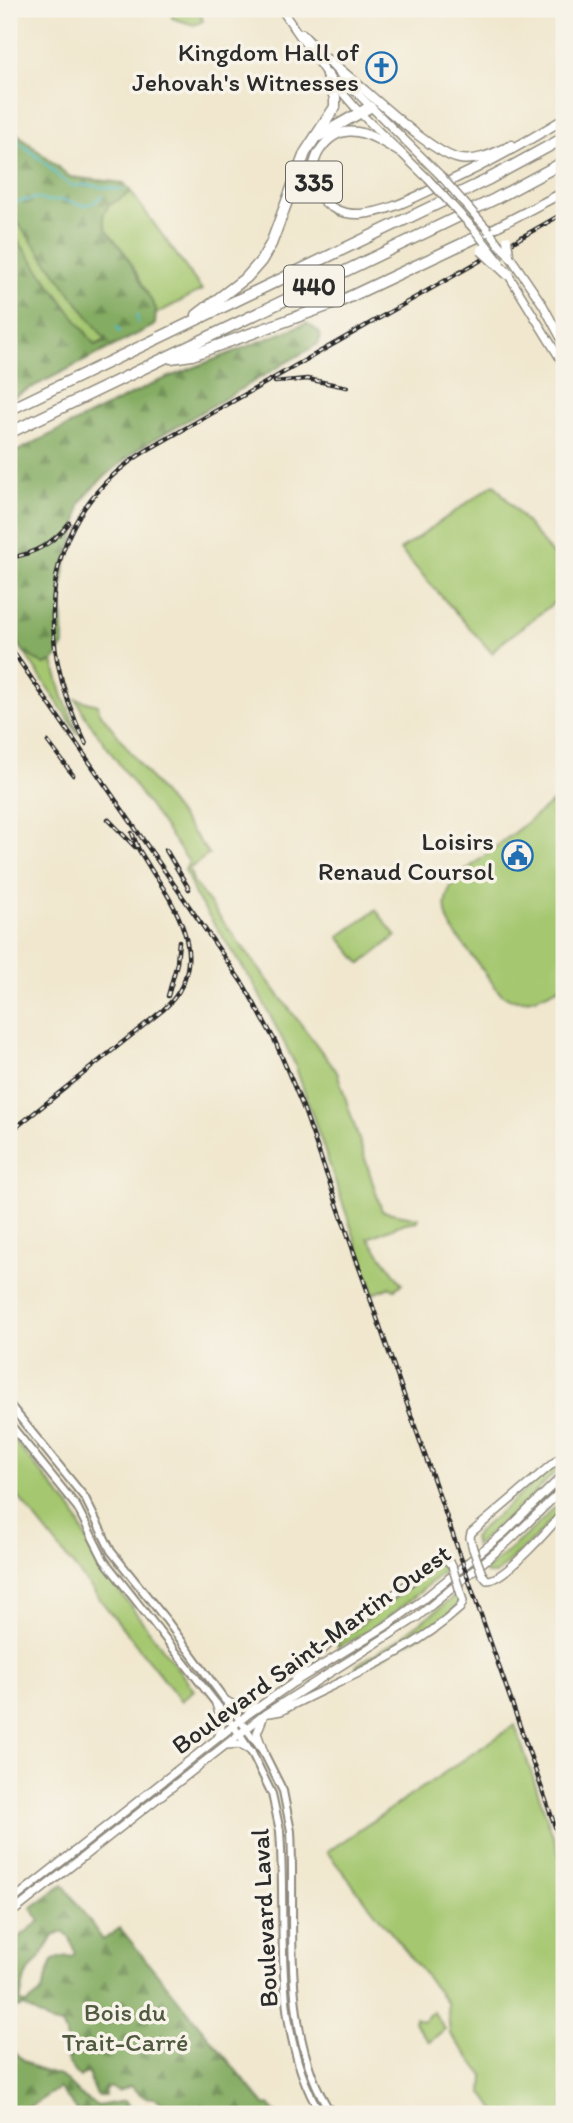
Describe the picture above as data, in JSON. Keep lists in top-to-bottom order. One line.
{"streets":{"highway":["440"],"main road":["335","Boulevard Saint-Martin Ouest"],"street":["Boulevard Laval"]},"crossings":[["Boulevard Saint-Martin Ouest","Boulevard Laval"]],"parks":["Bois du Trait-Carré"],"places":{"church":["Kingdom Hall of Jehovah's Witnesses"],"public building":["Loisirs Renaud Coursol"]}}
